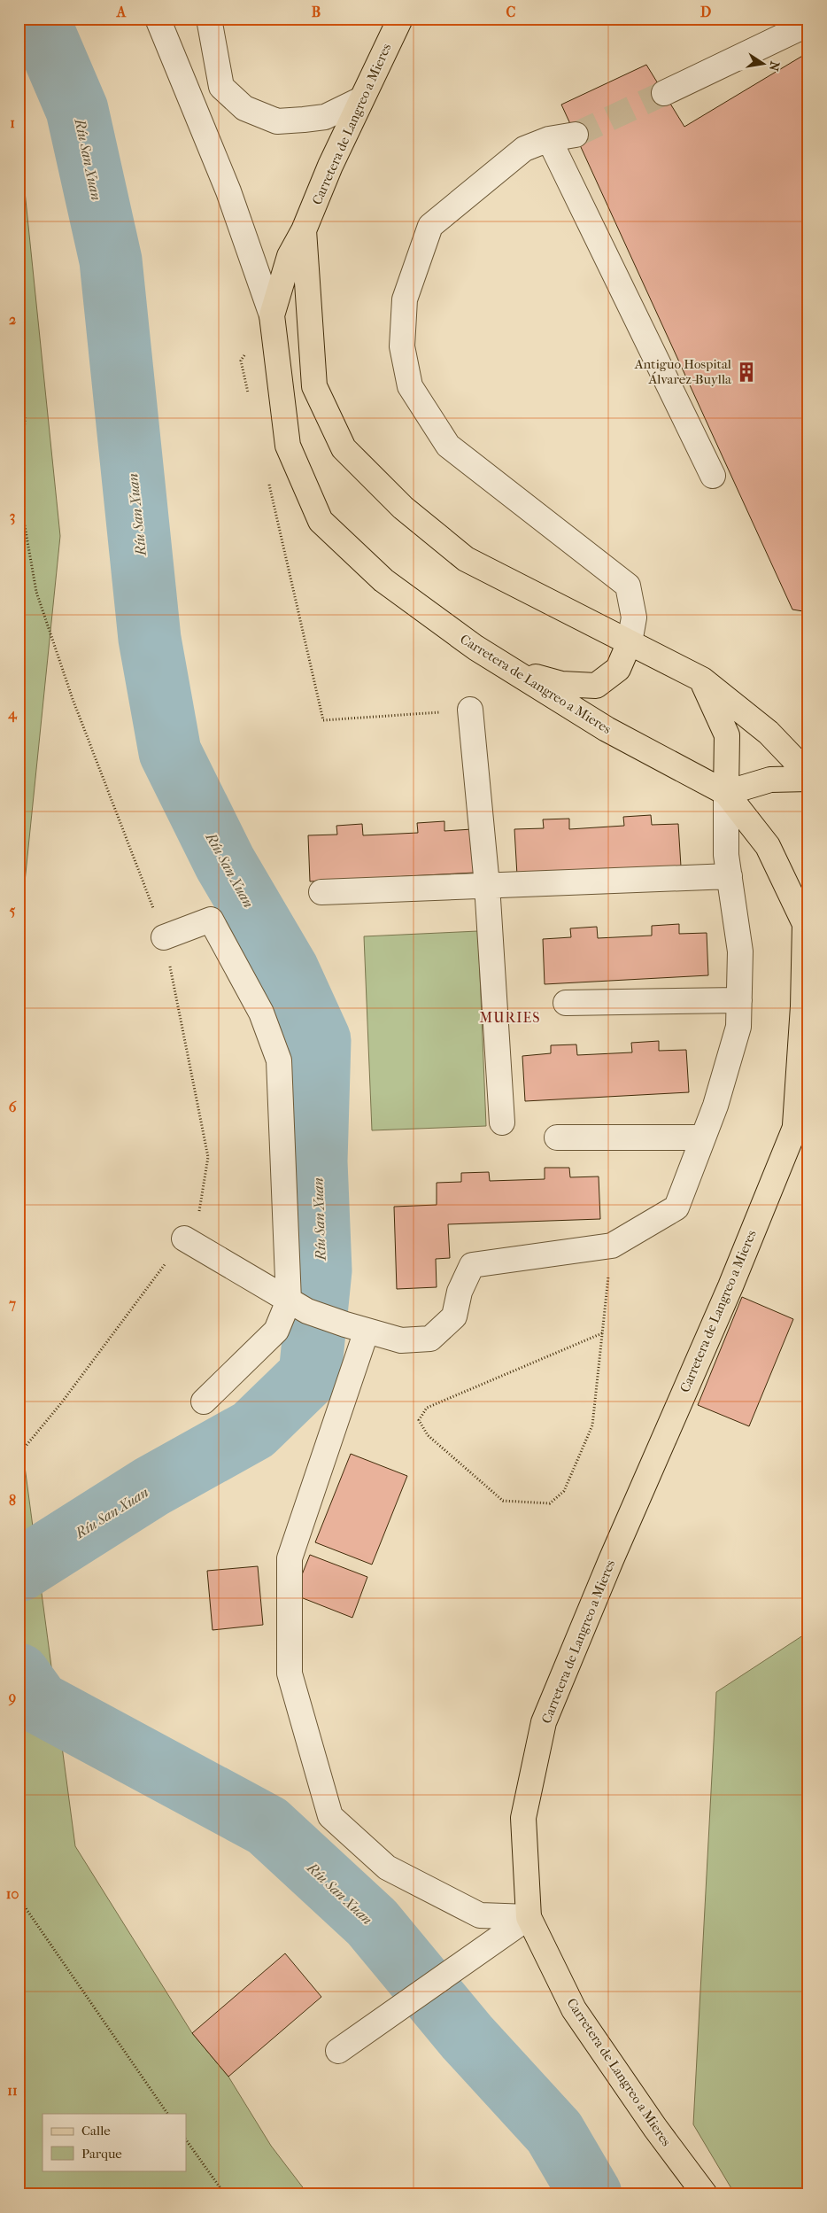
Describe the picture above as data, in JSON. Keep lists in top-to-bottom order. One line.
{"streets":{"main road":["Carretera de Langreo a Mieres"]},"districts":["MURIES"],"water":["Ríu San Xuan"],"places":{"building":["Antiguo Hospital Álvarez-Buylla"]},"legend":["Calle","Parque"],"north":"right","grid":{"columns":["A","B","C","D"],"rows":["1","2","3","4","5","6","7","8","9","10","11"]}}
